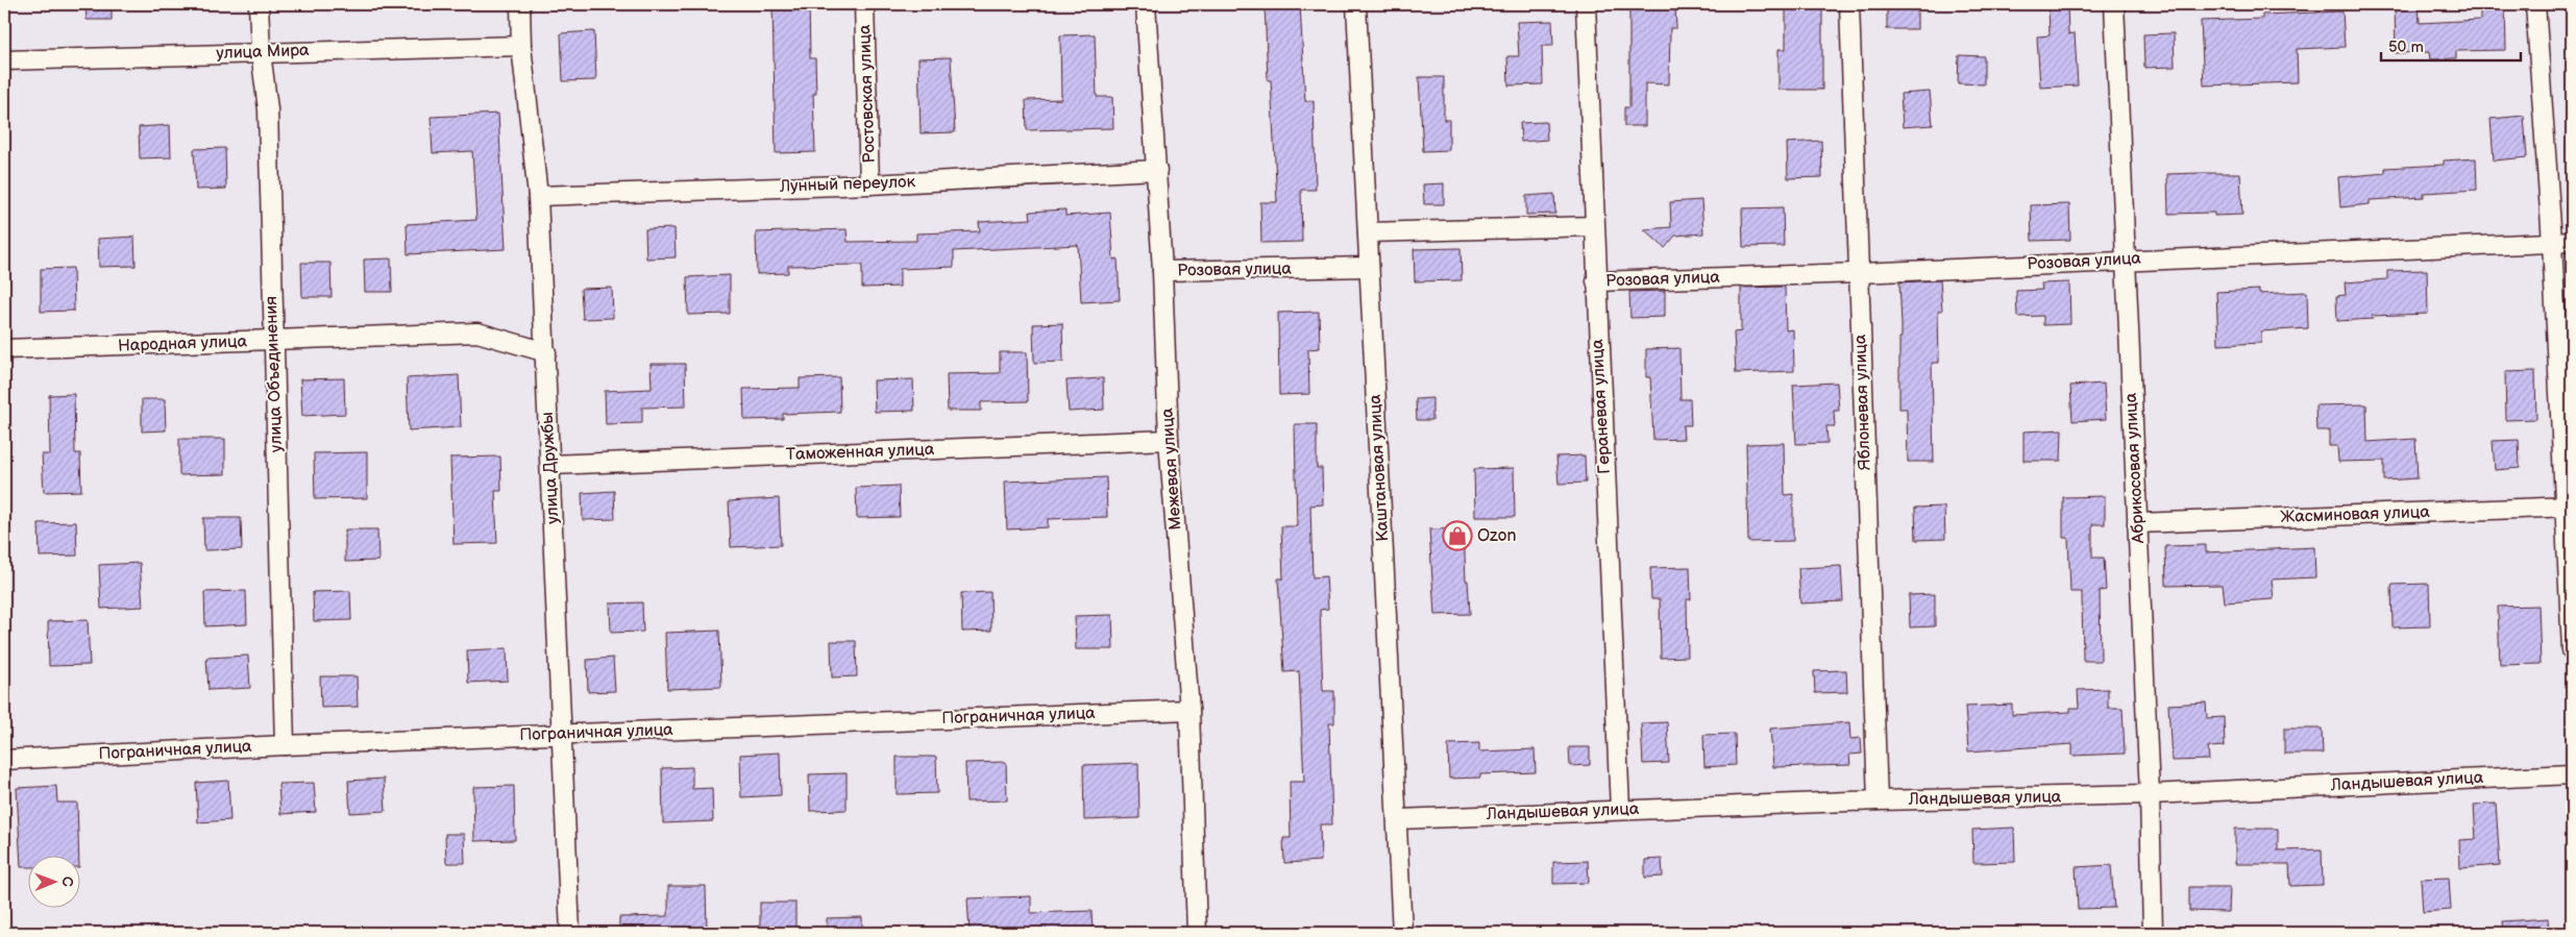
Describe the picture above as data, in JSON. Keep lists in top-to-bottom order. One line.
{"streets":{"street":["улица Мира","Ростовская улица","Лунный переулок","Розовая улица","Народная улица","улица Объединения","Яблоневая улица","Гераневая улица","Таможенная улица","улица Дружбы","Каштановая улица","Абрикосовая улица","Межевая улица","Жасминовая улица","Пограничная улица","Ландышевая улица"]},"crossings":[["улица Мира","улица Объединения"],["улица Мира","улица Дружбы"],["Ростовская улица","Лунный переулок"],["Лунный переулок","улица Дружбы"],["Лунный переулок","Межевая улица"],["Розовая улица","Яблоневая улица"],["Розовая улица","Гераневая улица"],["Розовая улица","Каштановая улица"],["Розовая улица","Абрикосовая улица"],["Розовая улица","Межевая улица"],["Народная улица","улица Объединения"],["Народная улица","улица Дружбы"],["улица Объединения","Пограничная улица"],["Яблоневая улица","Ландышевая улица"],["Гераневая улица","Ландышевая улица"],["Таможенная улица","улица Дружбы"],["Таможенная улица","Межевая улица"],["улица Дружбы","Пограничная улица"],["Каштановая улица","Ландышевая улица"],["Абрикосовая улица","Жасминовая улица"],["Абрикосовая улица","Ландышевая улица"],["Межевая улица","Пограничная улица"]],"places":{"shop":["Ozon"]},"scale_bar":"50 m","north":"right"}
